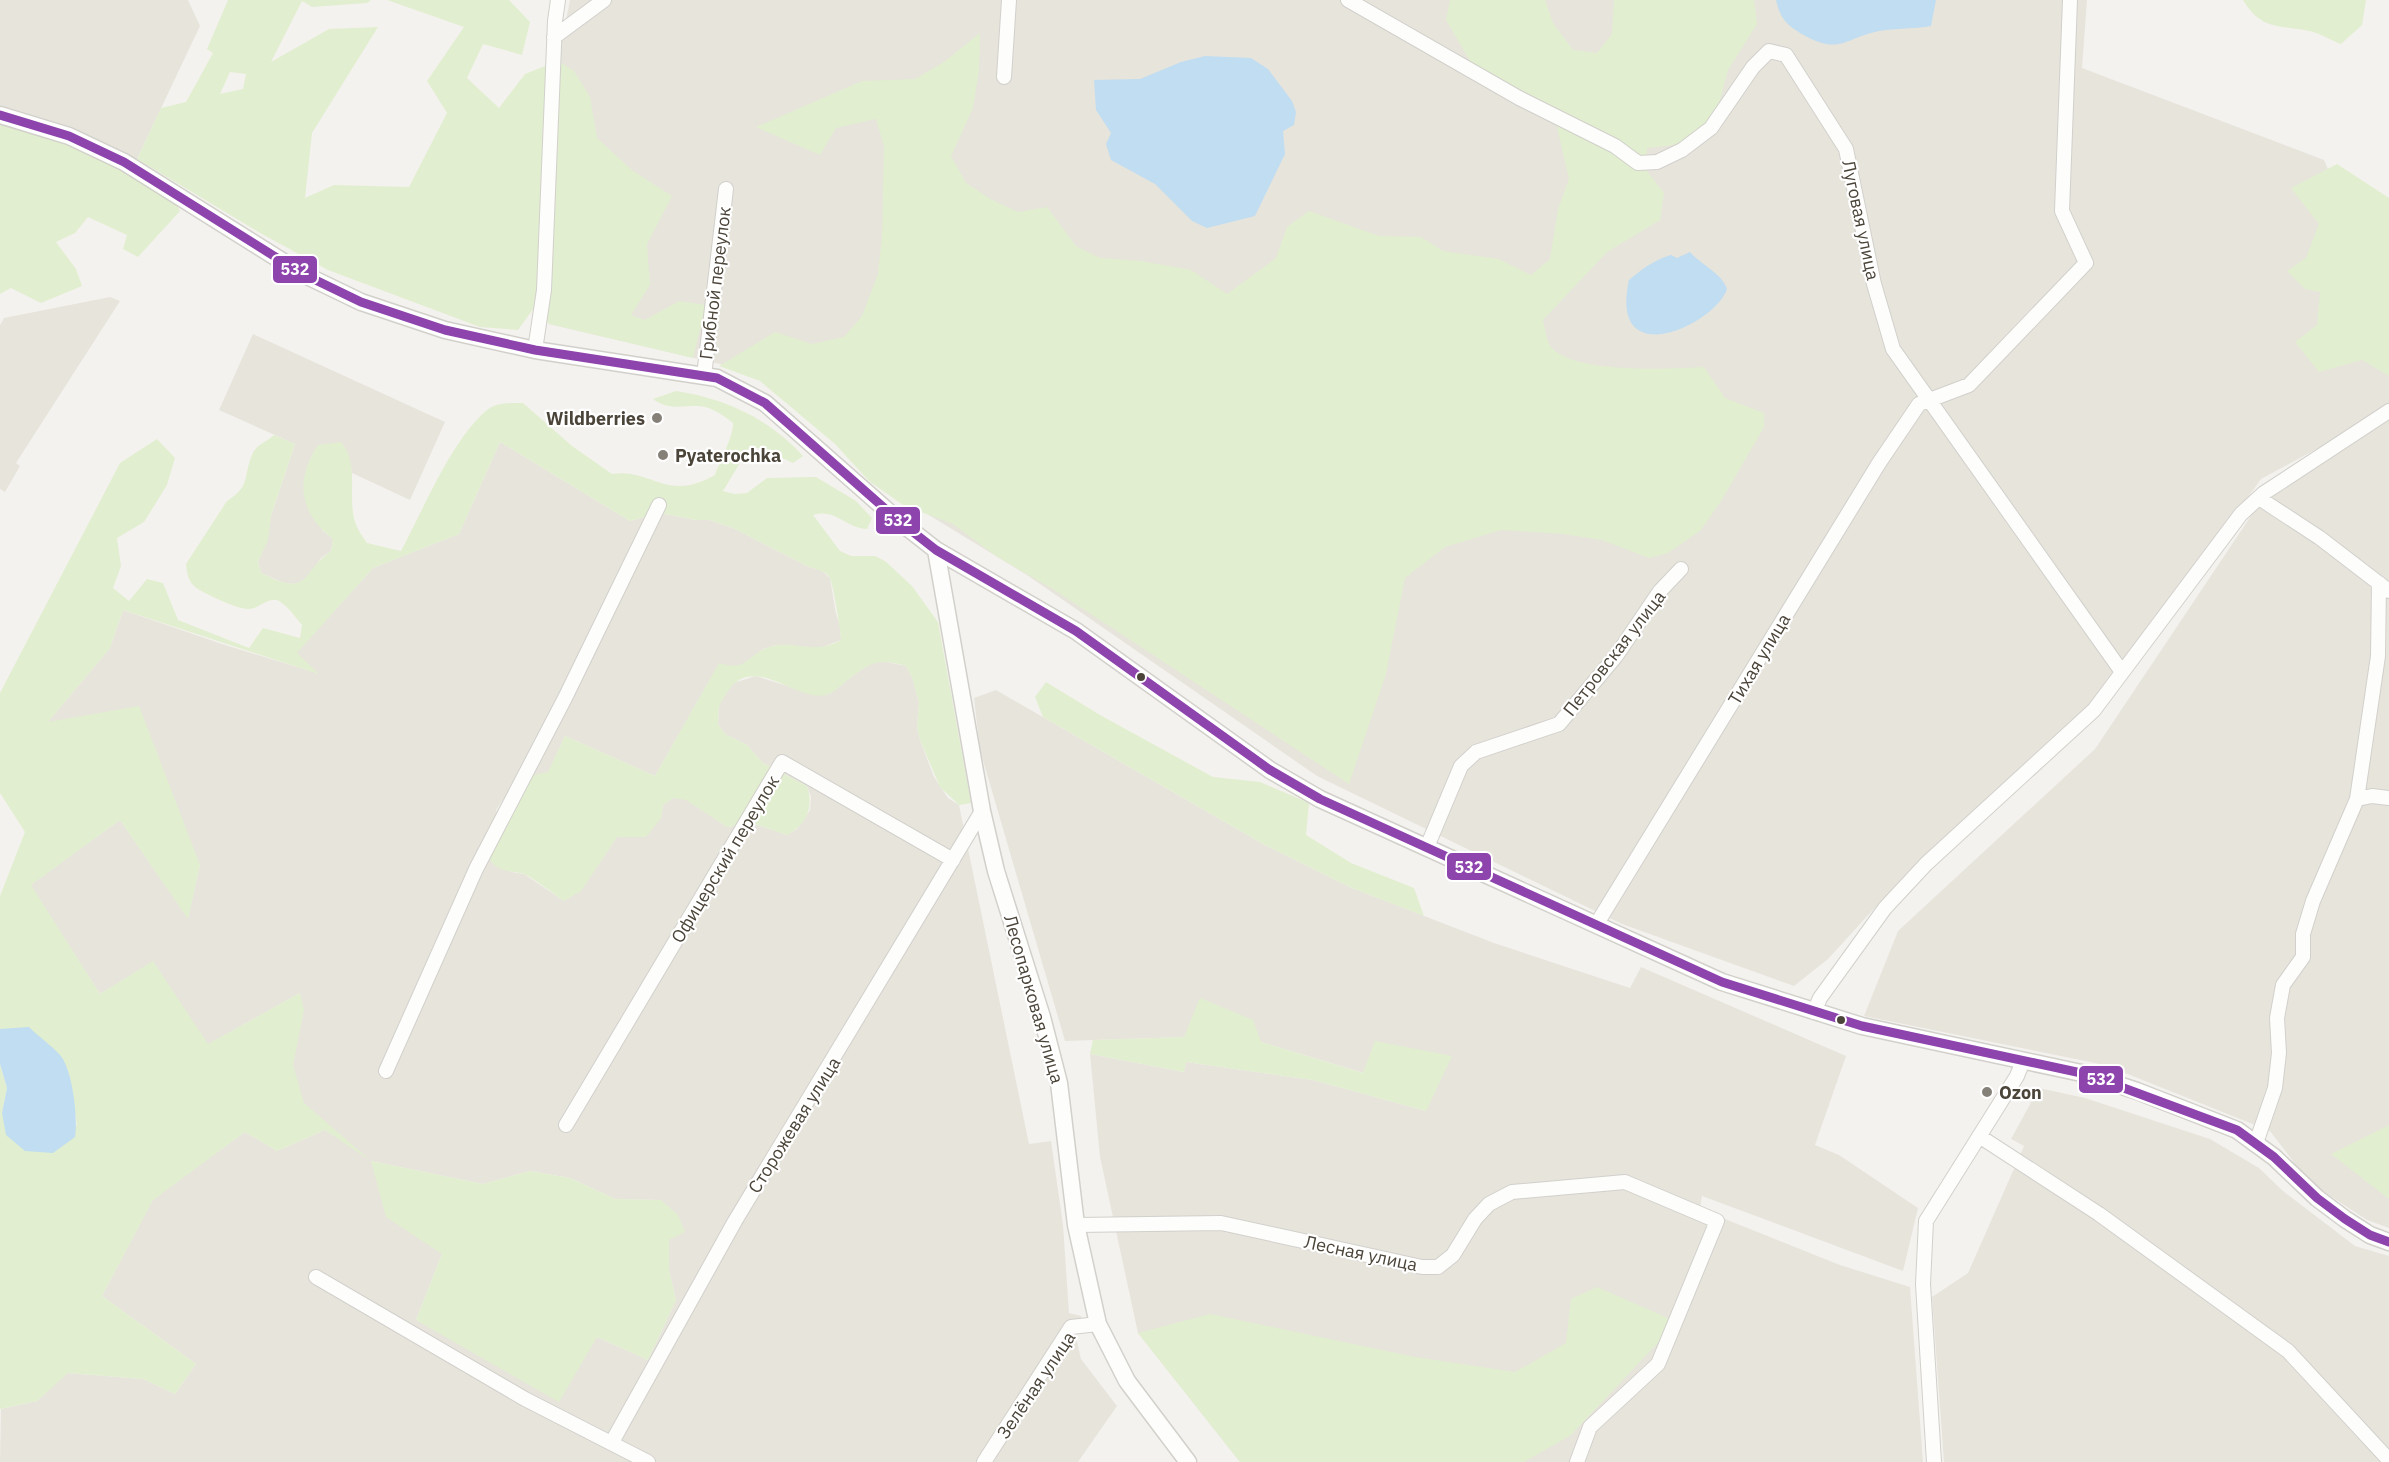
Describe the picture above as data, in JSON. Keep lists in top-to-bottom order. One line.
{"streets":{"street":["Луговая улица","Грибной переулок","Петровская улица","Тихая улица","Офицерский переулок","Лесопарковая улица","Сторожевая улица","Лесная улица","Зелёная улица"]},"crossings":[["Луговая улица","Тихая улица"],["Офицерский переулок","Сторожевая улица"],["Лесопарковая улица","Сторожевая улица"],["Лесопарковая улица","Лесная улица"],["Лесопарковая улица","Зелёная улица"]],"places":["Wildberries","Pyaterochka","Ozon"],"lines":["transit line 532"]}
